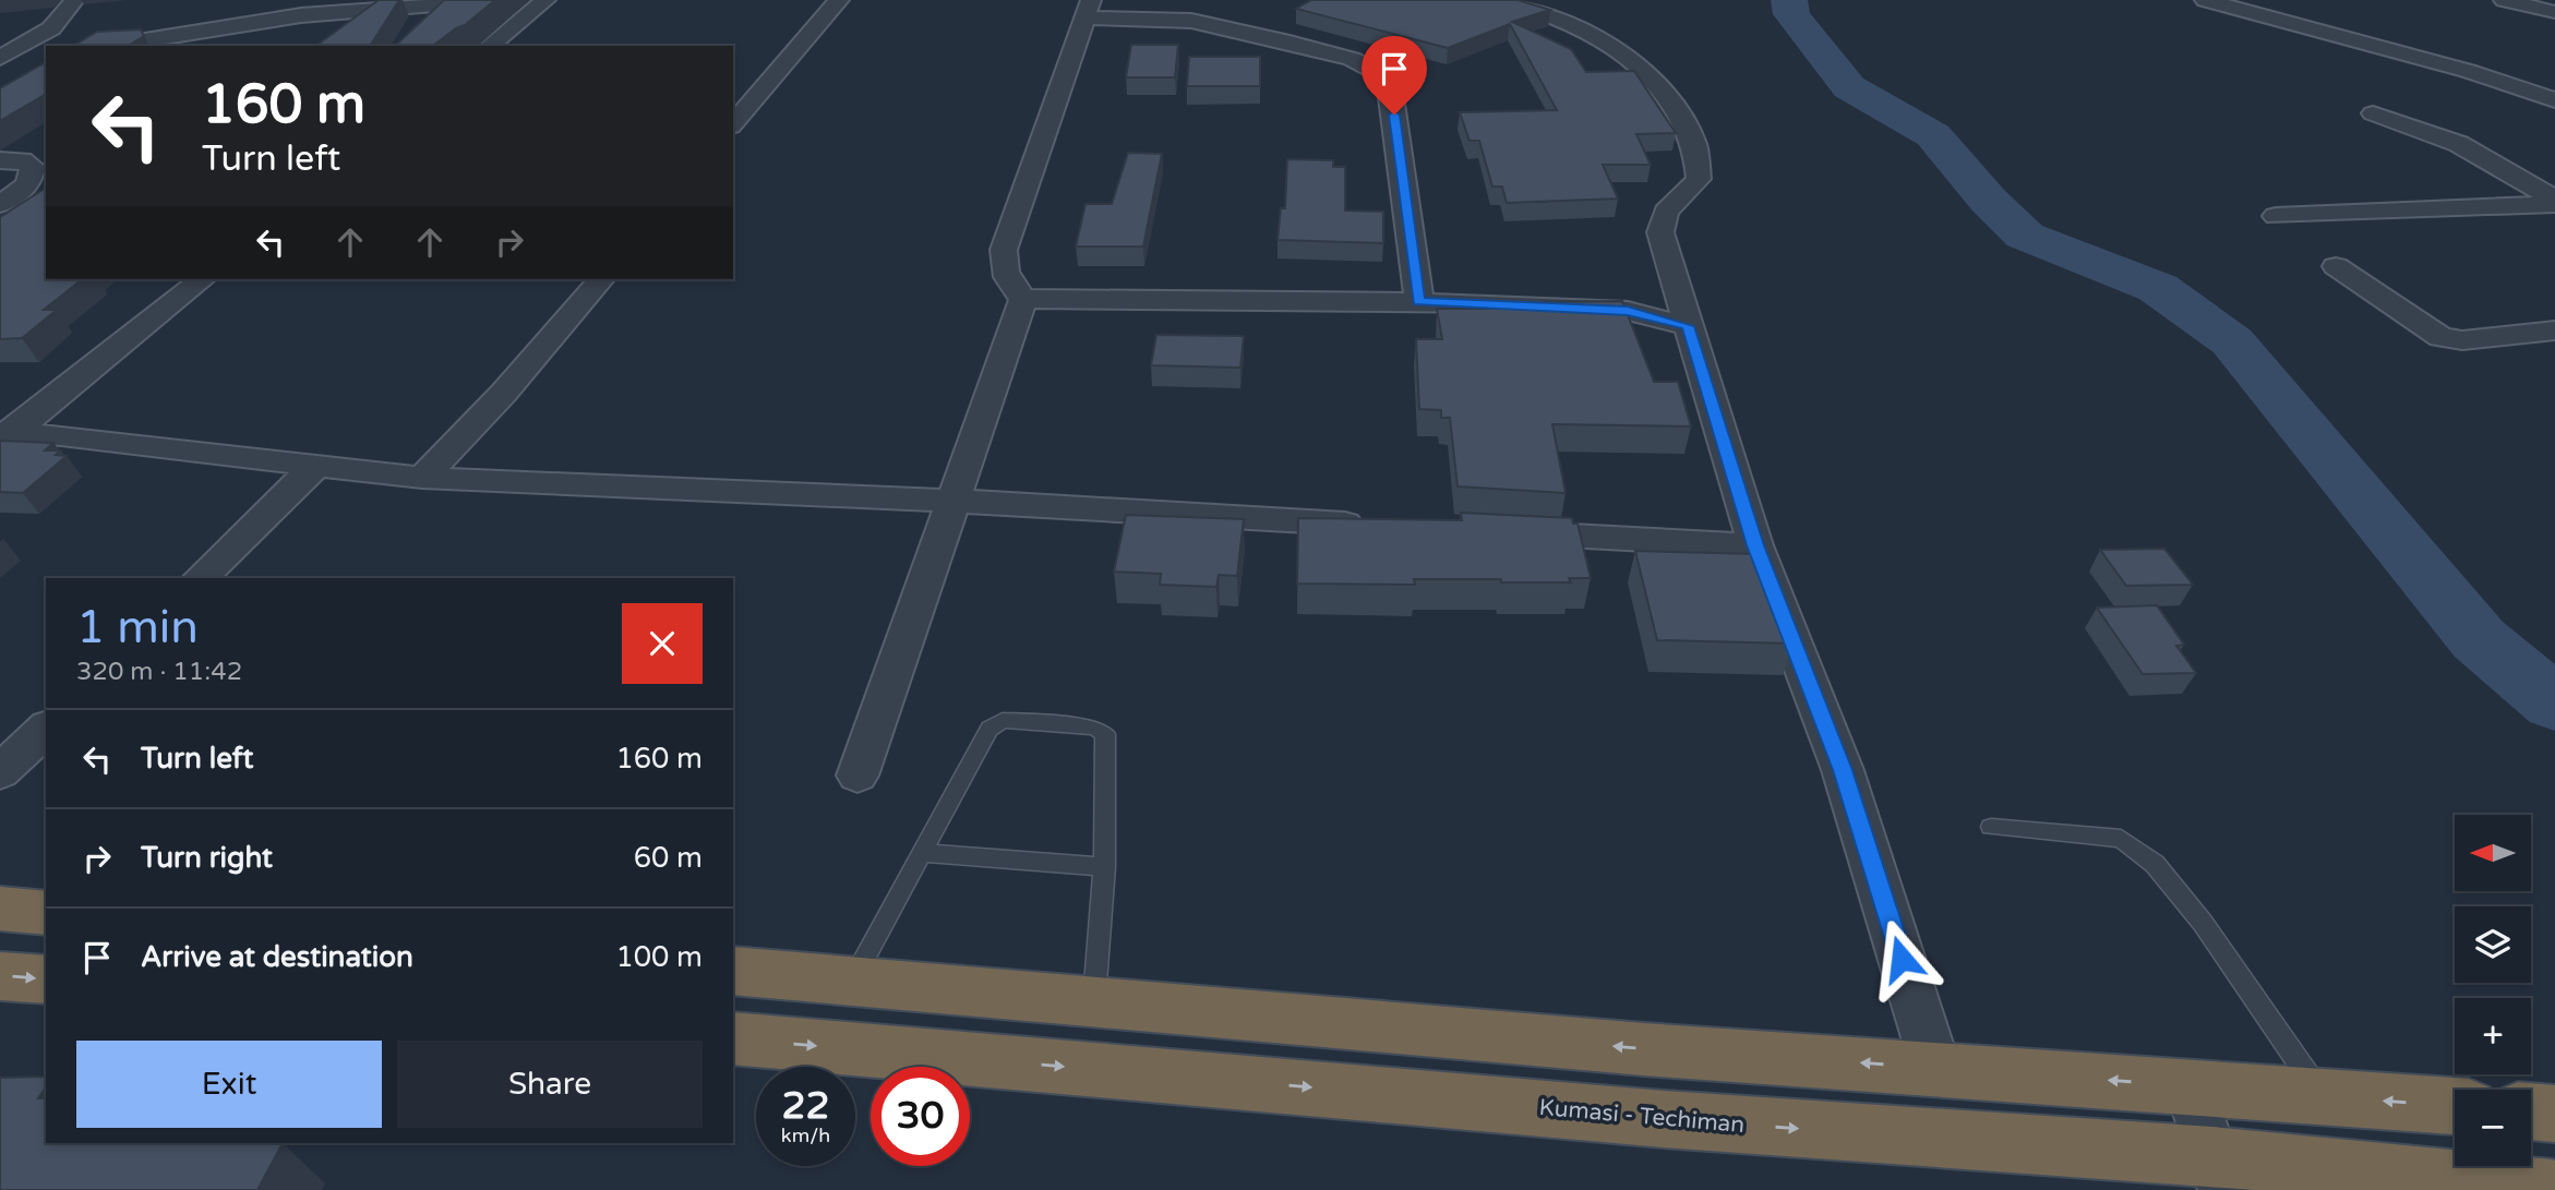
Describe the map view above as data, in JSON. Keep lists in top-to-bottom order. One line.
{"streets":{"highway":["Kumasi - Techiman"]},"north":"left","page":{"turn":["160 m","Turn left"],"heading":["1 min","320 m · 11:42"],"list":[{"name":"Turn left","value":"160 m"},{"name":"Turn right","value":"60 m"},{"name":"Arrive at destination","value":"100 m"}],"map_buttons":["+","−"],"buttons":["Exit","Share"],"speed":"22 km/h","limit":"30"}}
